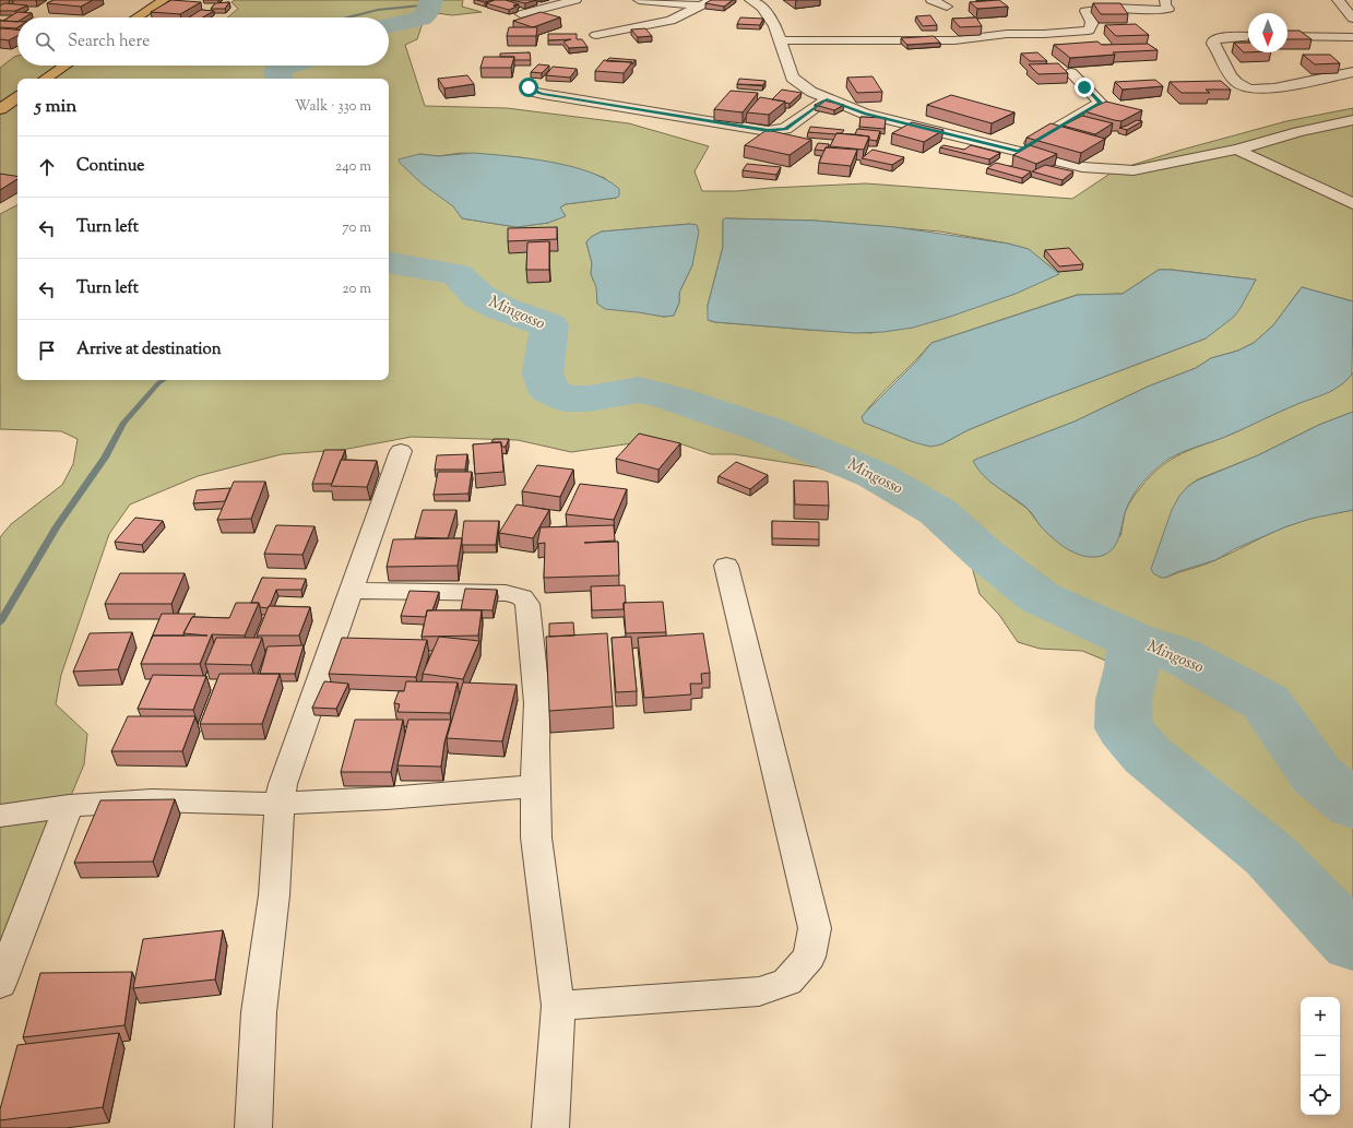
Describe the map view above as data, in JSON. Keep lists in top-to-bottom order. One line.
{"water":["Mingosso"],"north":"bottom","page":{"search":"Search here","heading":["5 min","Walk · 330 m"],"list":[["Continue","240 m"],["Turn left","70 m"],["Turn left","20 m"],"Arrive at destination"],"map_buttons":["+","−"]}}
